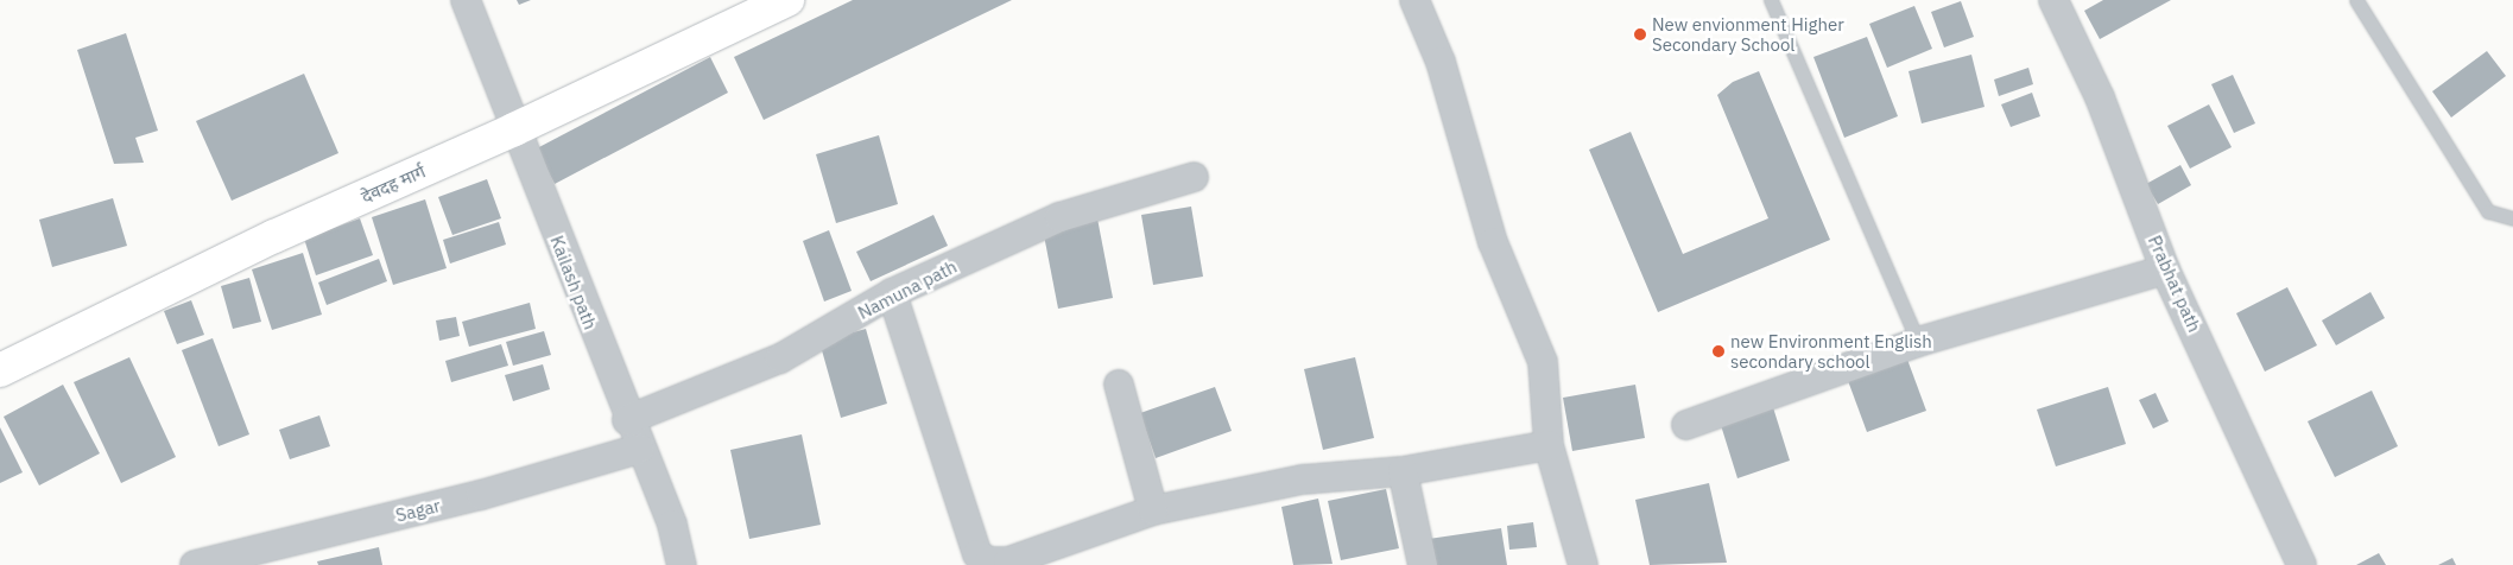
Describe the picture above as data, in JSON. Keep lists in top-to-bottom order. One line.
{"streets":{"main road":["देवदह मार्ग"],"street":["Kailash path","Prabhat path","Namuna path","Sagar"]},"crossings":[["देवदह मार्ग","Kailash path"],["Kailash path","Namuna path"],["Kailash path","Sagar"]],"places":["New envionment Higher Secondary School","new Environment English secondary school"]}
